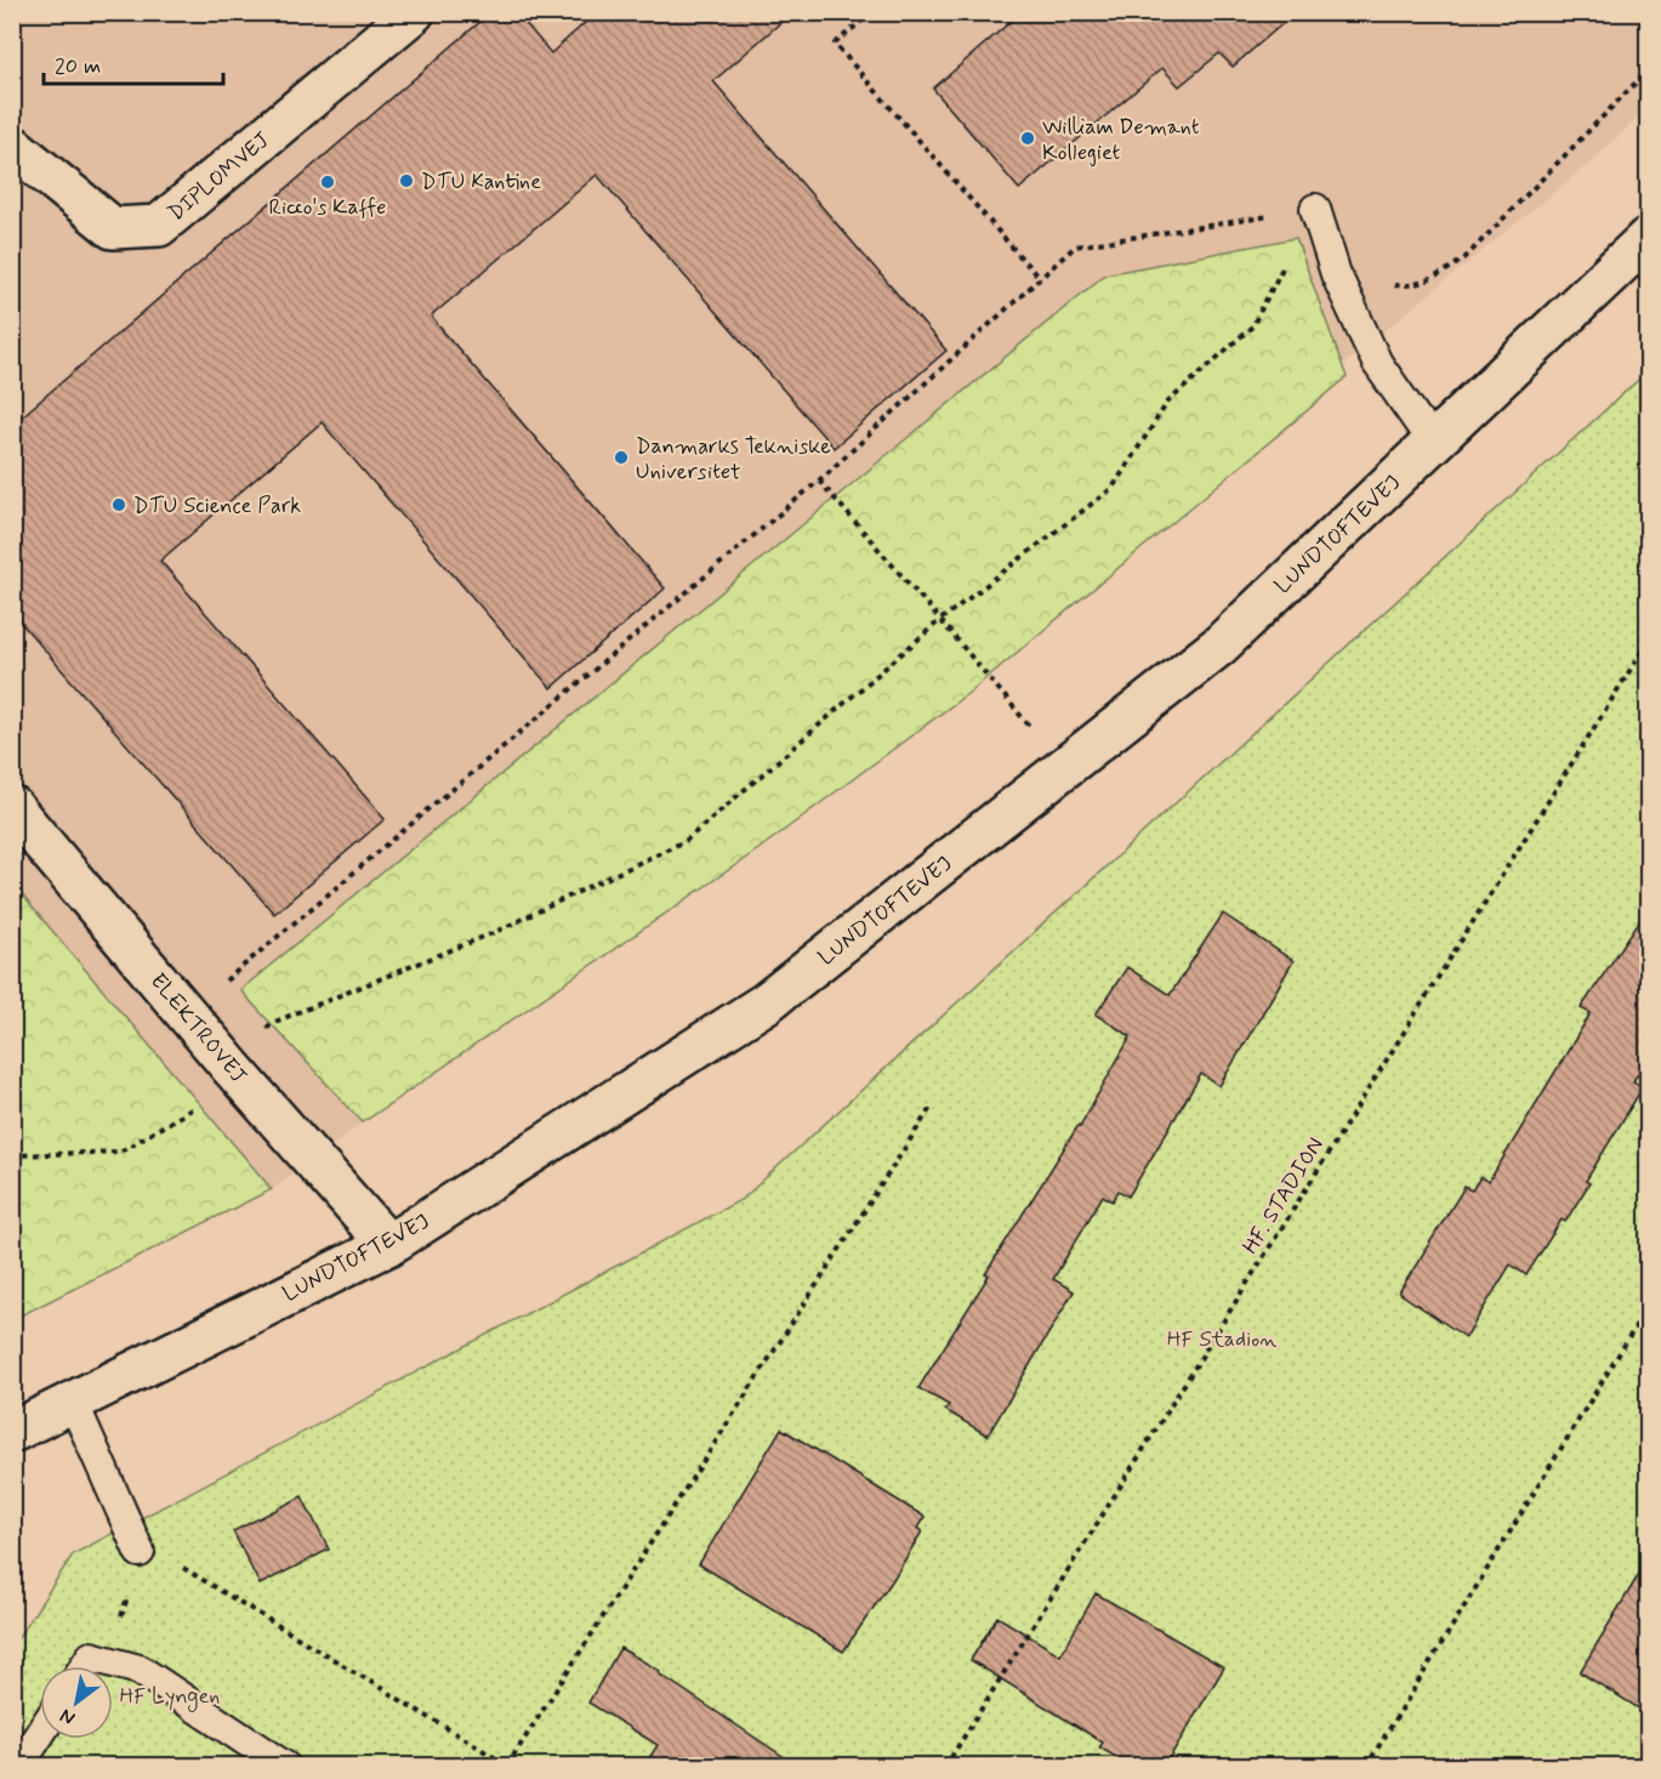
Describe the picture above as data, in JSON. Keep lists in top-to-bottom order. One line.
{"streets":{"street":["DIPLOMVEJ","LUNDTOFTEVEJ","ELEKTROVEJ"],"path":["HF. STADION"]},"crossings":[["LUNDTOFTEVEJ","ELEKTROVEJ"]],"parks":["HF Stadion","HF Lyngen"],"places":["William Demant Kollegiet","DTU Kantine","Ricco's Kaffe","Danmarks Tekniske Universitet","DTU Science Park"],"scale_bar":"20 m","north":"bottom left"}
